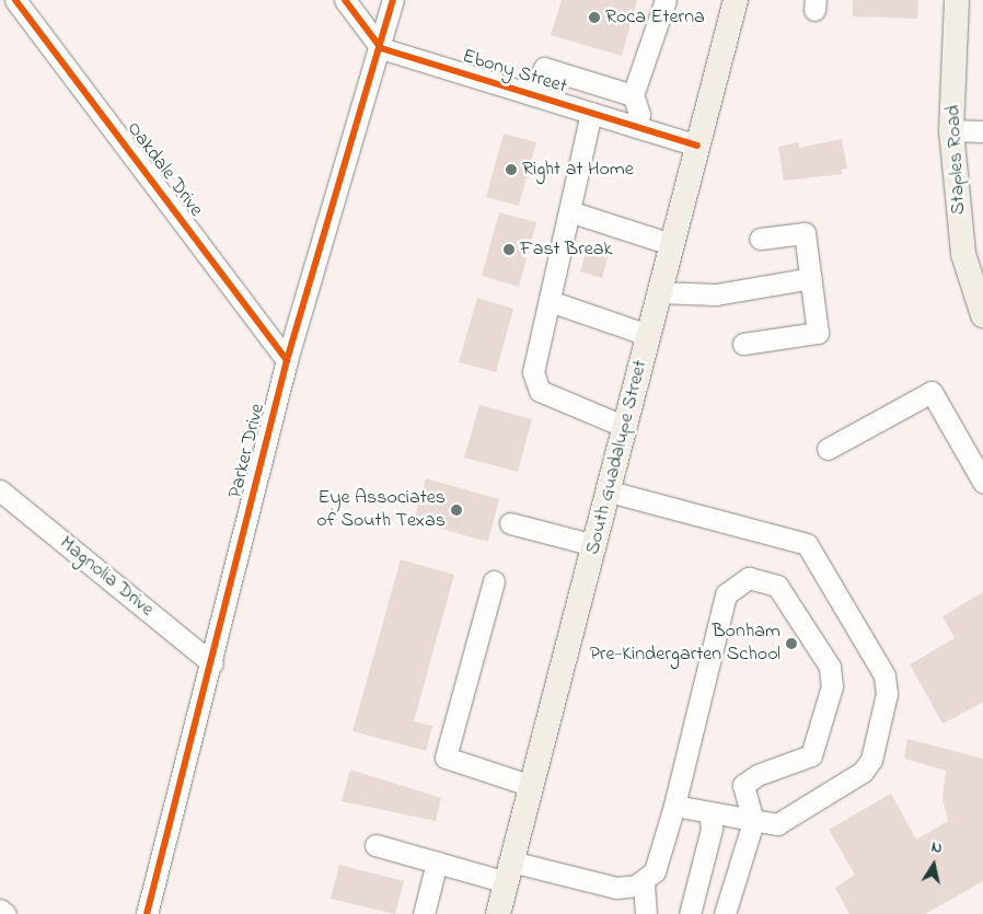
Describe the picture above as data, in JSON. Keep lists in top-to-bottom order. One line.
{"streets":{"main road":["Staples Road","South Guadalupe Street"],"street":["Ebony Street","Oakdale Drive","Parker Drive","Magnolia Drive"]},"crossings":[["Ebony Street","Parker Drive"],["Ebony Street","South Guadalupe Street"],["Oakdale Drive","Parker Drive"],["Parker Drive","Magnolia Drive"]],"places":["Roca Eterna","Right at Home","Fast Break","Eye Associates of South Texas","Bonham Pre-Kindergarten School"],"north":"top"}
